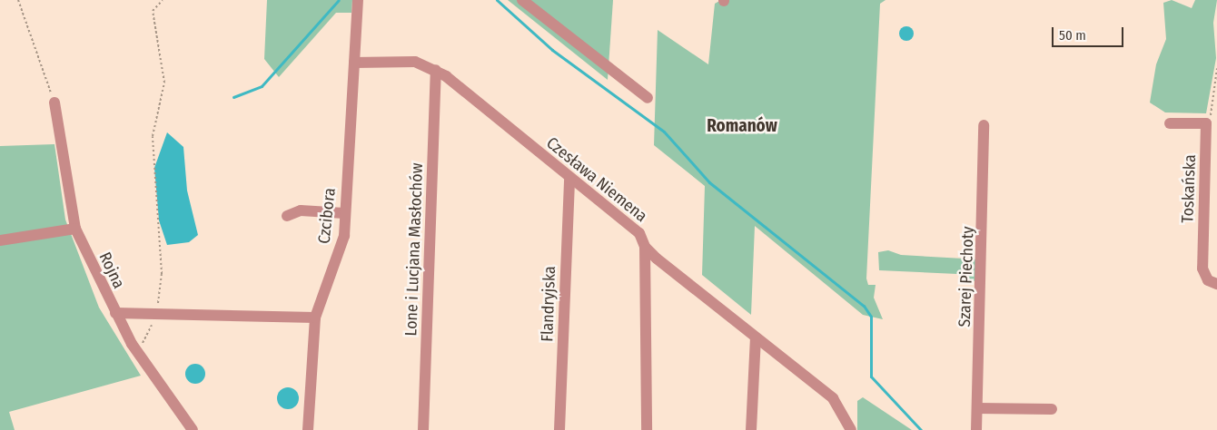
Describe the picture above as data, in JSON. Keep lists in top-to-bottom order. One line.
{"streets":{"street":["Czesława Niemena","Toskańska","Czcibora","Lone i Lucjana Masłochów","Rojna","Szarej Piechoty","Flandryjska"]},"crossings":[["Czesława Niemena","Czcibora"],["Czesława Niemena","Lone i Lucjana Masłochów"],["Czesława Niemena","Flandryjska"]],"districts":["Romanów"],"scale_bar":"50 m"}
